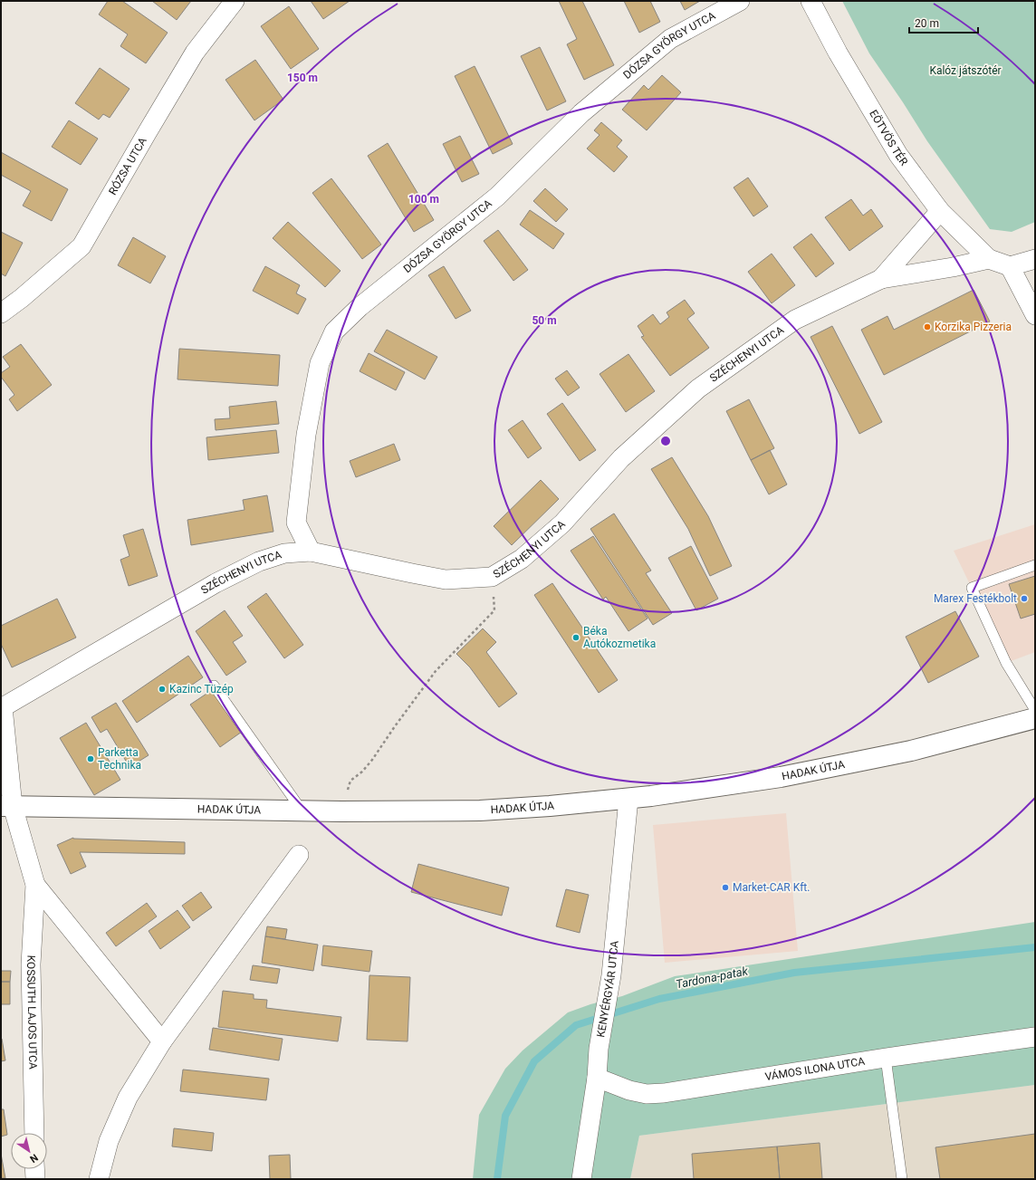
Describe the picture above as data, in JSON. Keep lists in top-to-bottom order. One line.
{"streets":{"main road":["HADAK ÚTJA"],"street":["DÓZSA GYÖRGY UTCA","EÖTVÖS TÉR","RÓZSA UTCA","SZÉCHENYI UTCA","KENYÉRGYÁR UTCA","KOSSUTH LAJOS UTCA","VÁMOS ILONA UTCA"]},"crossings":[["DÓZSA GYÖRGY UTCA","SZÉCHENYI UTCA"],["EÖTVÖS TÉR","SZÉCHENYI UTCA"],["SZÉCHENYI UTCA","KOSSUTH LAJOS UTCA"],["HADAK ÚTJA","KENYÉRGYÁR UTCA"],["HADAK ÚTJA","KOSSUTH LAJOS UTCA"],["KENYÉRGYÁR UTCA","VÁMOS ILONA UTCA"]],"water":["Tardona-patak"],"parks":["Kalóz játszótér"],"places":["Korzika Pizzeria","Marex Festékbolt","Béka Autókozmetika","Kazinc Tüzép","Parketta Technika","Market-CAR Kft."],"scale_bar":"20 m","north":"bottom right","rings":["150 m","100 m","50 m"]}
